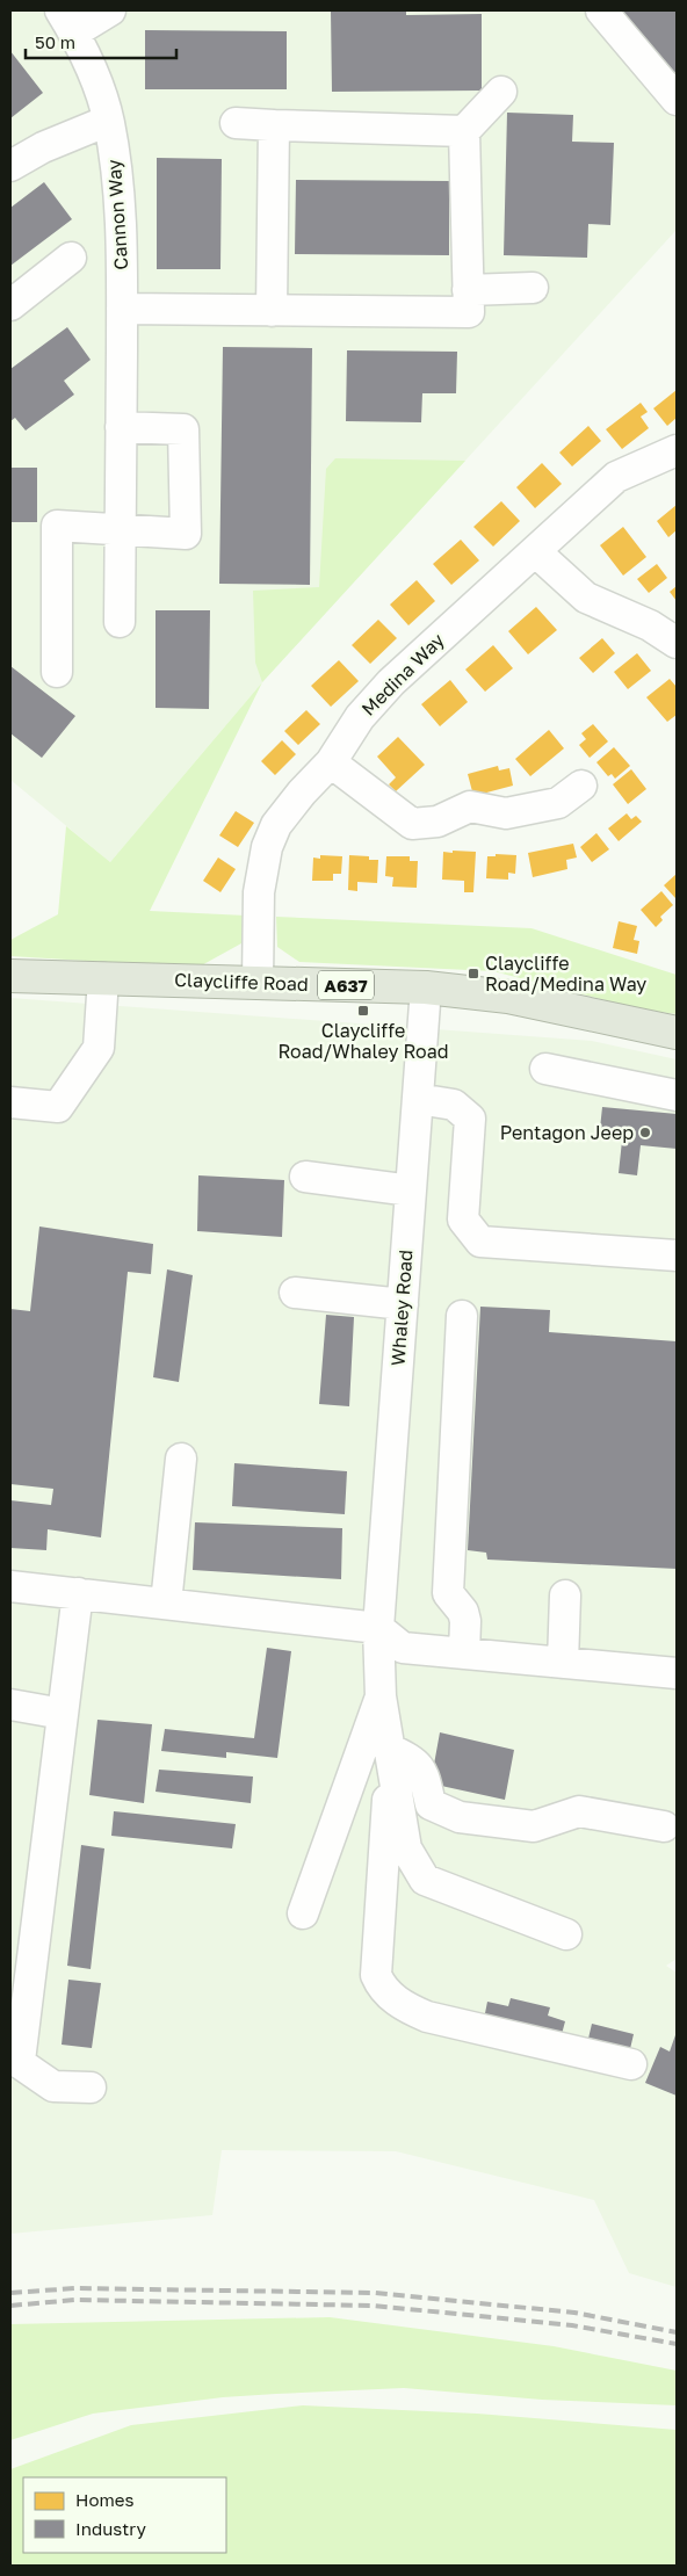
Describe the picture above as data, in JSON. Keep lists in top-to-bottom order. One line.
{"streets":{"highway":["Claycliffe Road","A637"],"street":["Cannon Way","Medina Way","Whaley Road"]},"crossings":[["Medina Way","Claycliffe Road"],["Claycliffe Road","Whaley Road"]],"places":{"transit":["Claycliffe Road/Medina Way","Claycliffe Road/Whaley Road"],"other":["Pentagon Jeep"]},"legend":["Homes","Industry"],"scale_bar":"50 m"}
